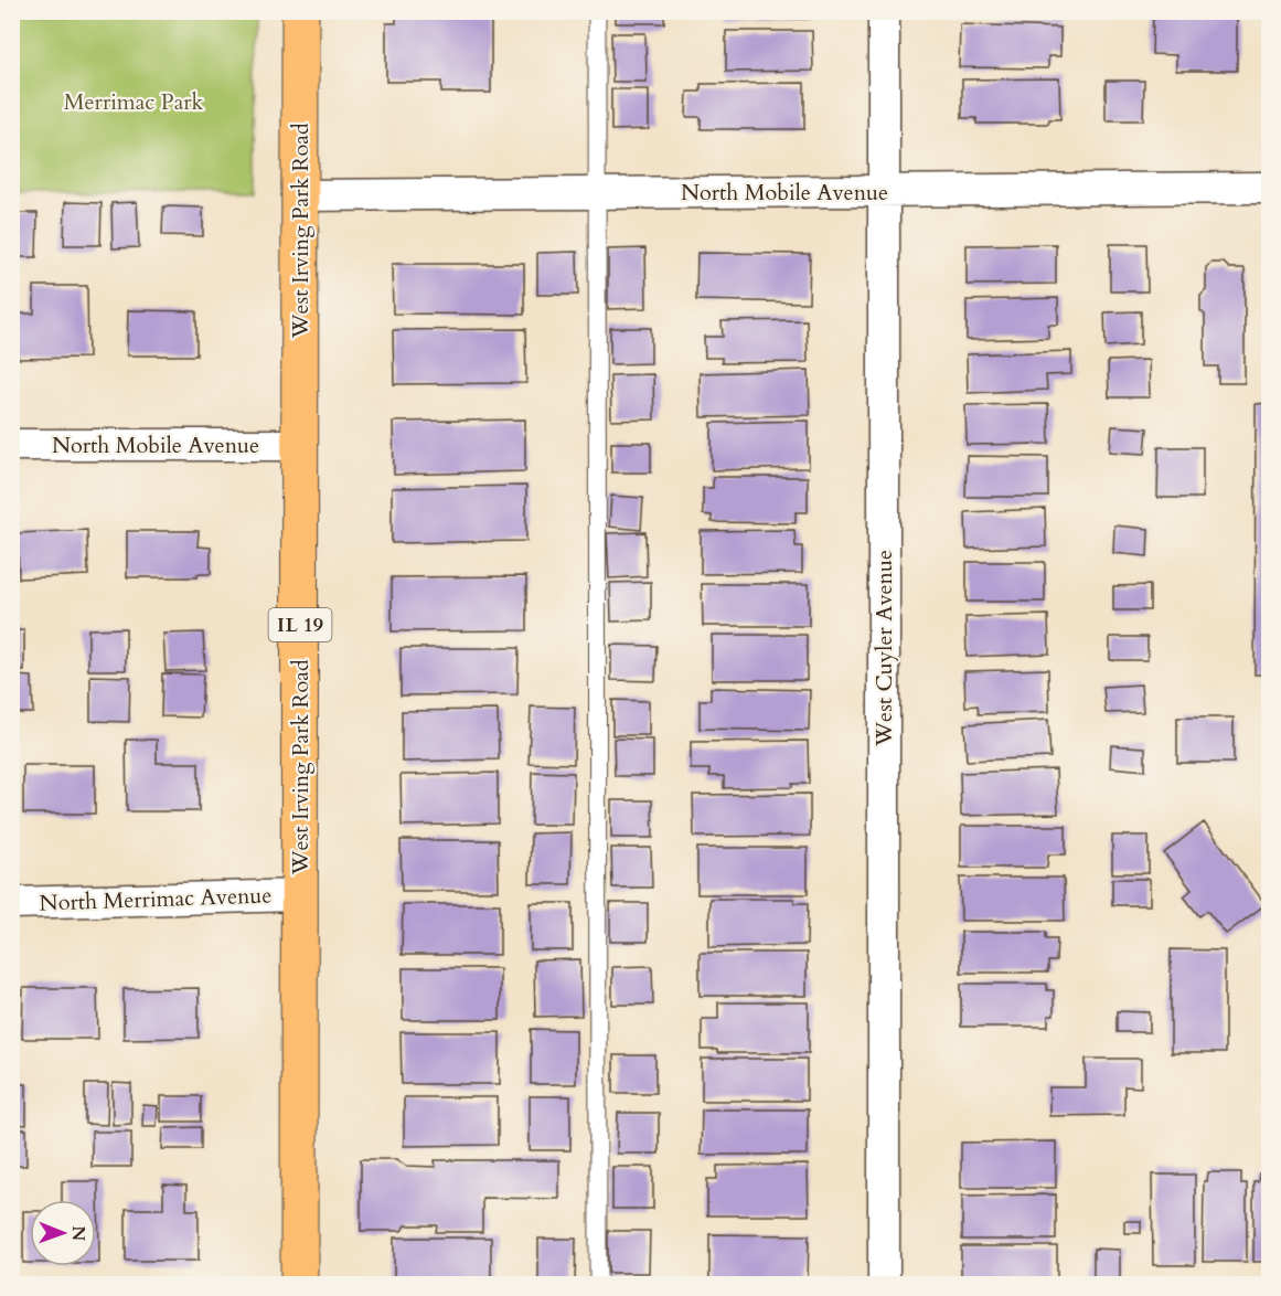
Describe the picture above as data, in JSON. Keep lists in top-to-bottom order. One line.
{"streets":{"main road":["West Irving Park Road","IL 19"],"street":["North Mobile Avenue","West Cuyler Avenue","North Merrimac Avenue"]},"crossings":[["North Mobile Avenue","West Irving Park Road"],["North Mobile Avenue","West Cuyler Avenue"],["West Irving Park Road","North Merrimac Avenue"]],"parks":["Merrimac Park"],"north":"right"}
